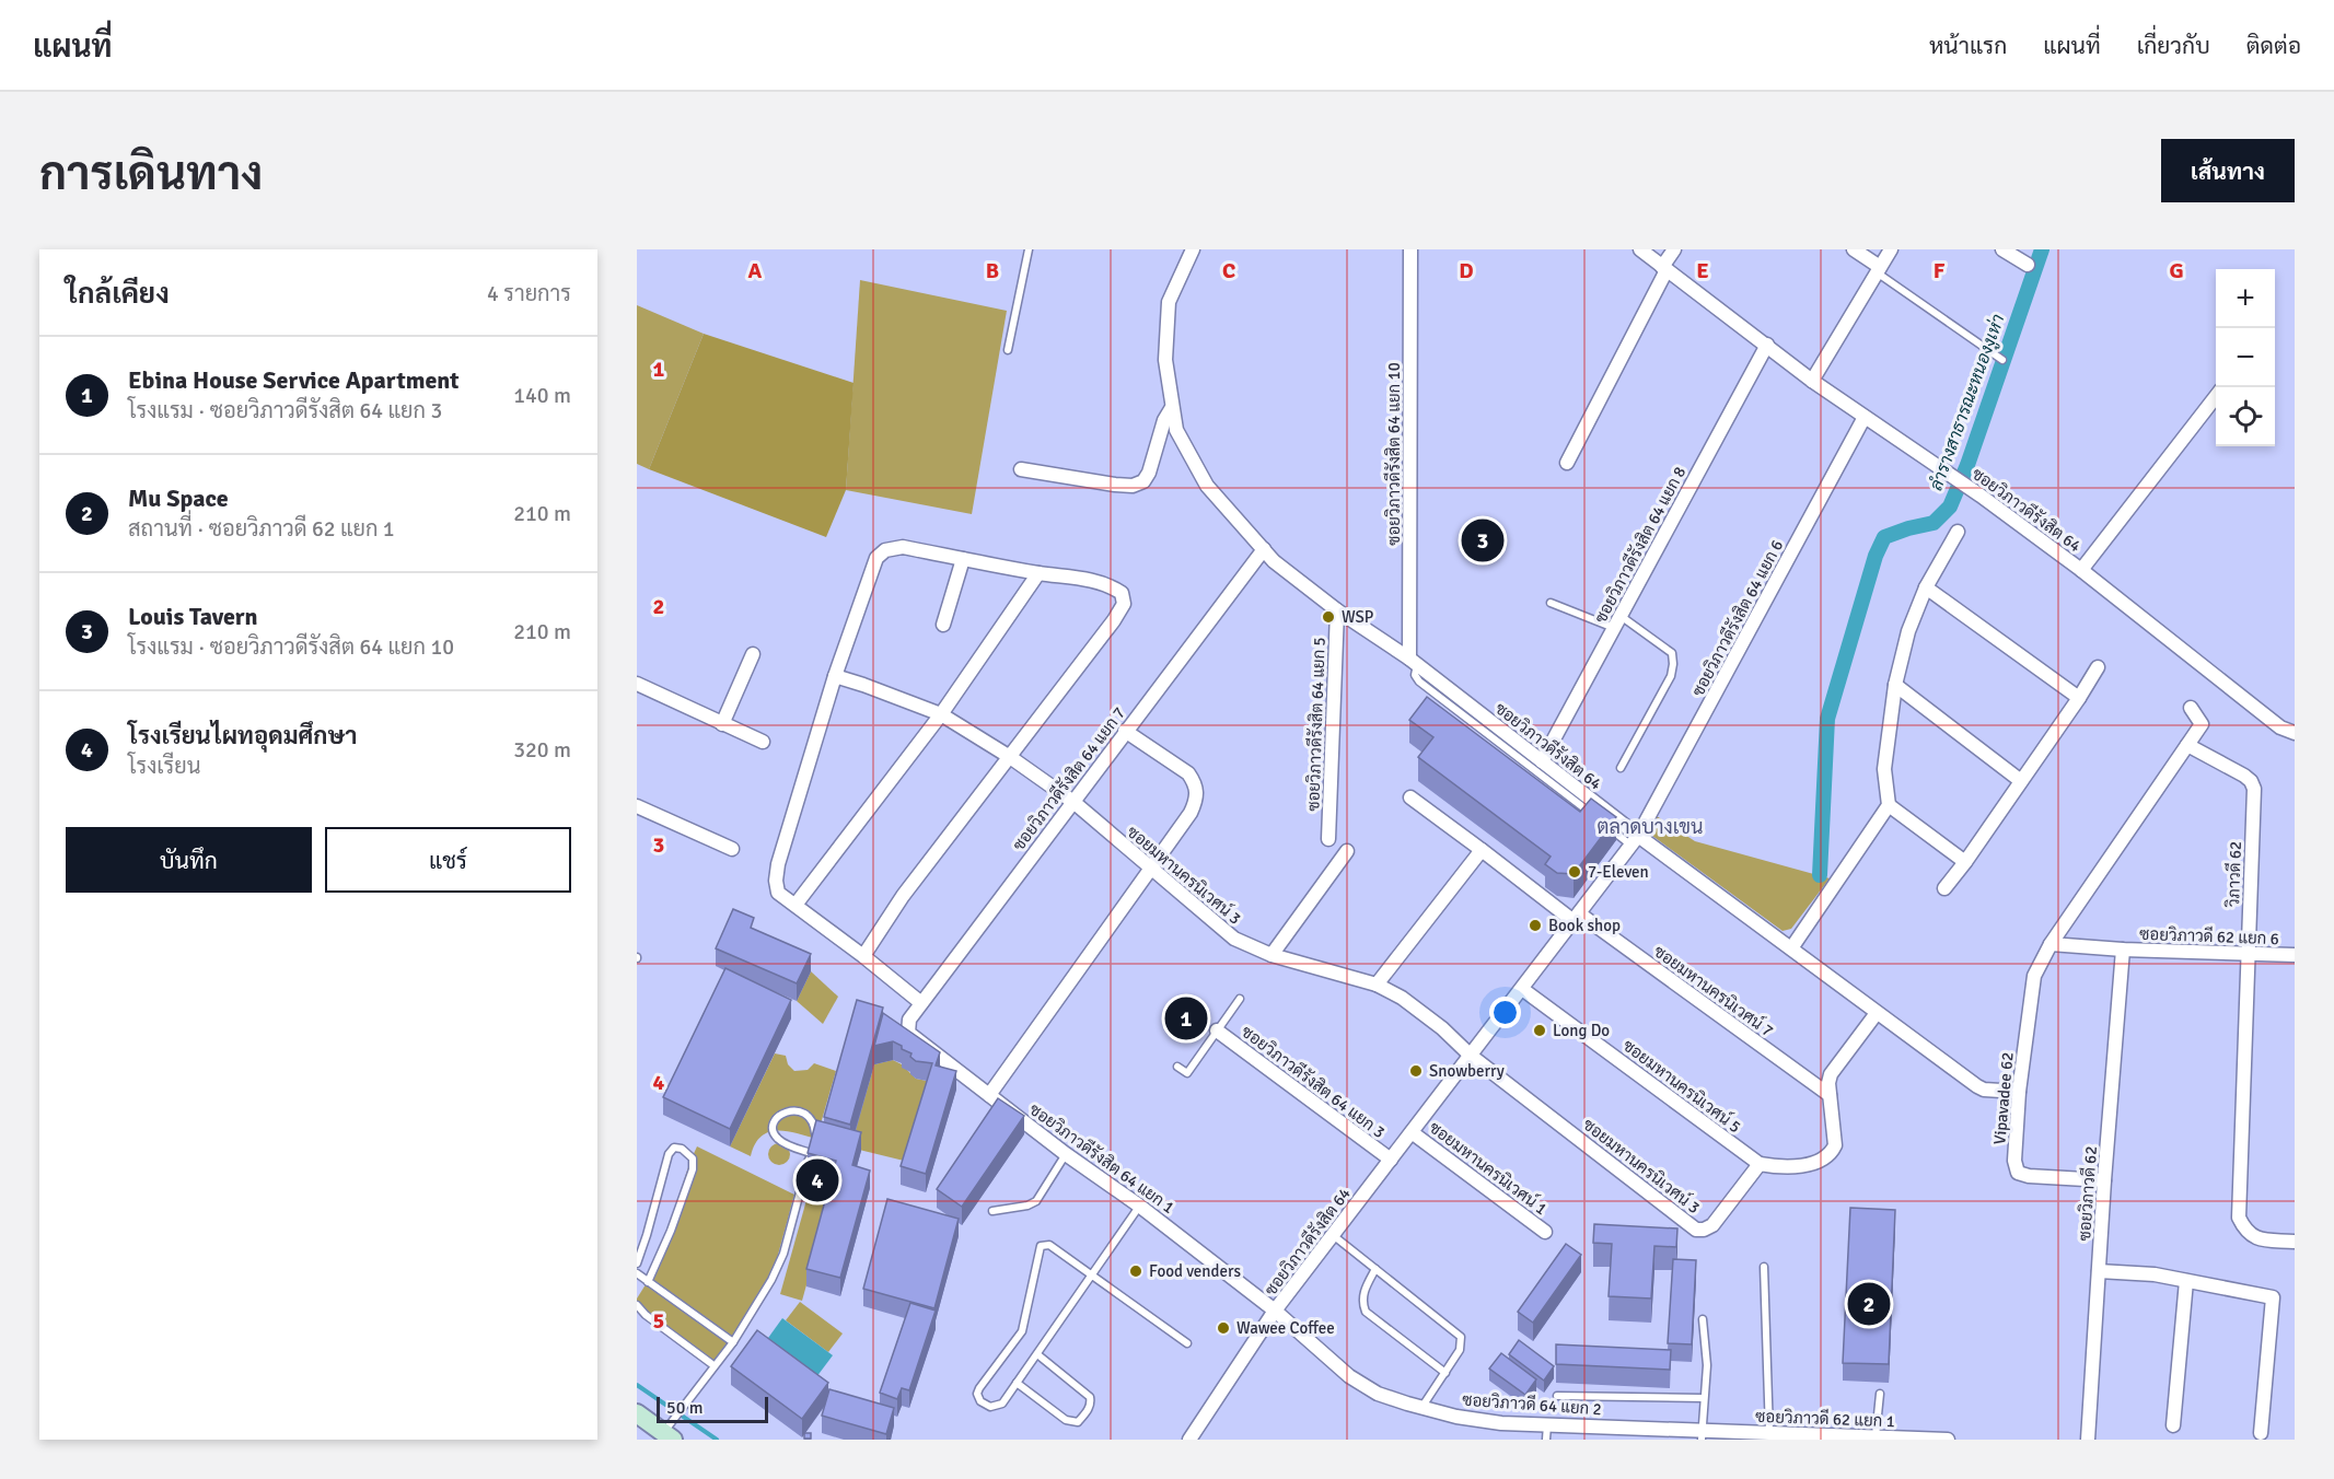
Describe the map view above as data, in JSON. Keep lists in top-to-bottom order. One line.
{"streets":{"street":["ซอยวิภาวดีรังสิต 64 แยก 10","ซอยวิภาวดีรังสิต 64","ซอยวิภาวดีรังสิต 64 แยก 8","ซอยวิภาวดีรังสิต 64 แยก 6","ซอยวิภาวดีรังสิต 64 แยก 5","ซอยวิภาวดีรังสิต 64 แยก 7","วิภาวดี 62","ซอยมหานครนิเวศน์ 3","ซอยวิภาวดี 62 แยก 6","ซอยมหานครนิเวศน์ 7","ซอยวิภาวดีรังสิต 64 แยก 3","ซอยมหานครนิเวศน์ 5","Vipavadee 62","ซอยวิภาวดีรังสิต 64 แยก 1","ซอยมหานครนิเวศน์ 1","ซอยวิภาวดี 62","ซอยวิภาวดี 64 แยก 2","ซอยวิภาวดี 62 แยก 1"]},"crossings":[["ซอยวิภาวดีรังสิต 64 แยก 10","ซอยวิภาวดีรังสิต 64"],["ซอยวิภาวดีรังสิต 64","ซอยวิภาวดีรังสิต 64 แยก 8"],["ซอยวิภาวดีรังสิต 64","ซอยวิภาวดีรังสิต 64 แยก 6"],["ซอยวิภาวดีรังสิต 64","ซอยวิภาวดีรังสิต 64 แยก 5"],["ซอยวิภาวดีรังสิต 64","ซอยวิภาวดีรังสิต 64 แยก 7"],["ซอยวิภาวดีรังสิต 64","ซอยมหานครนิเวศน์ 3"],["ซอยวิภาวดีรังสิต 64","ซอยมหานครนิเวศน์ 7"],["ซอยวิภาวดีรังสิต 64","ซอยวิภาวดีรังสิต 64 แยก 3"],["ซอยวิภาวดีรังสิต 64","ซอยมหานครนิเวศน์ 5"],["ซอยวิภาวดีรังสิต 64","ซอยวิภาวดีรังสิต 64 แยก 1"],["ซอยวิภาวดีรังสิต 64","ซอยมหานครนิเวศน์ 1"],["ซอยวิภาวดีรังสิต 64","ซอยวิภาวดี 64 แยก 2"],["ซอยวิภาวดีรังสิต 64 แยก 7","ซอยมหานครนิเวศน์ 3"],["ซอยวิภาวดีรังสิต 64 แยก 7","ซอยวิภาวดีรังสิต 64 แยก 1"],["วิภาวดี 62","ซอยวิภาวดี 62 แยก 6"],["ซอยมหานครนิเวศน์ 3","ซอยมหานครนิเวศน์ 5"],["ซอยวิภาวดี 62 แยก 6","Vipavadee 62"],["ซอยวิภาวดี 62 แยก 6","ซอยวิภาวดี 62"],["Vipavadee 62","ซอยวิภาวดี 62"],["ซอยวิภาวดีรังสิต 64 แยก 1","ซอยวิภาวดี 64 แยก 2"],["ซอยวิภาวดี 64 แยก 2","ซอยวิภาวดี 62 แยก 1"]],"districts":["ตลาดบางเขน"],"water":["ลำรางสาธารณะหนองงูเห่า"],"places":["WSP","7-Eleven","Book shop","Long Do","Snowberry","Food venders","Wawee Coffee"],"scale_bar":"50 m","page":{"header":"แผนที่","nav":["หน้าแรก","แผนที่","เกี่ยวกับ","ติดต่อ"],"buttons":["เส้นทาง",["บันทึก","แชร์"]],"title":"การเดินทาง","heading":["ใกล้เคียง","4 รายการ"],"map_buttons":["+","−"],"list":[{"mark":"1","name":"Ebina House Service Apartment","note":"โรงแรม · ซอยวิภาวดีรังสิต 64 แยก 3","value":"140 m"},{"mark":"2","name":"Mu Space","note":"สถานที่ · ซอยวิภาวดี 62 แยก 1","value":"210 m"},{"mark":"3","name":"Louis Tavern","note":"โรงแรม · ซอยวิภาวดีรังสิต 64 แยก 10","value":"210 m"},{"mark":"4","name":"โรงเรียนไผทอุดมศึกษา","note":"โรงเรียน","value":"320 m"}],"pins":["3","1","4","2"],"scale":"50 m"},"grid":{"columns":["A","B","C","D","E","F","G"],"rows":["1","2","3","4","5"]}}
